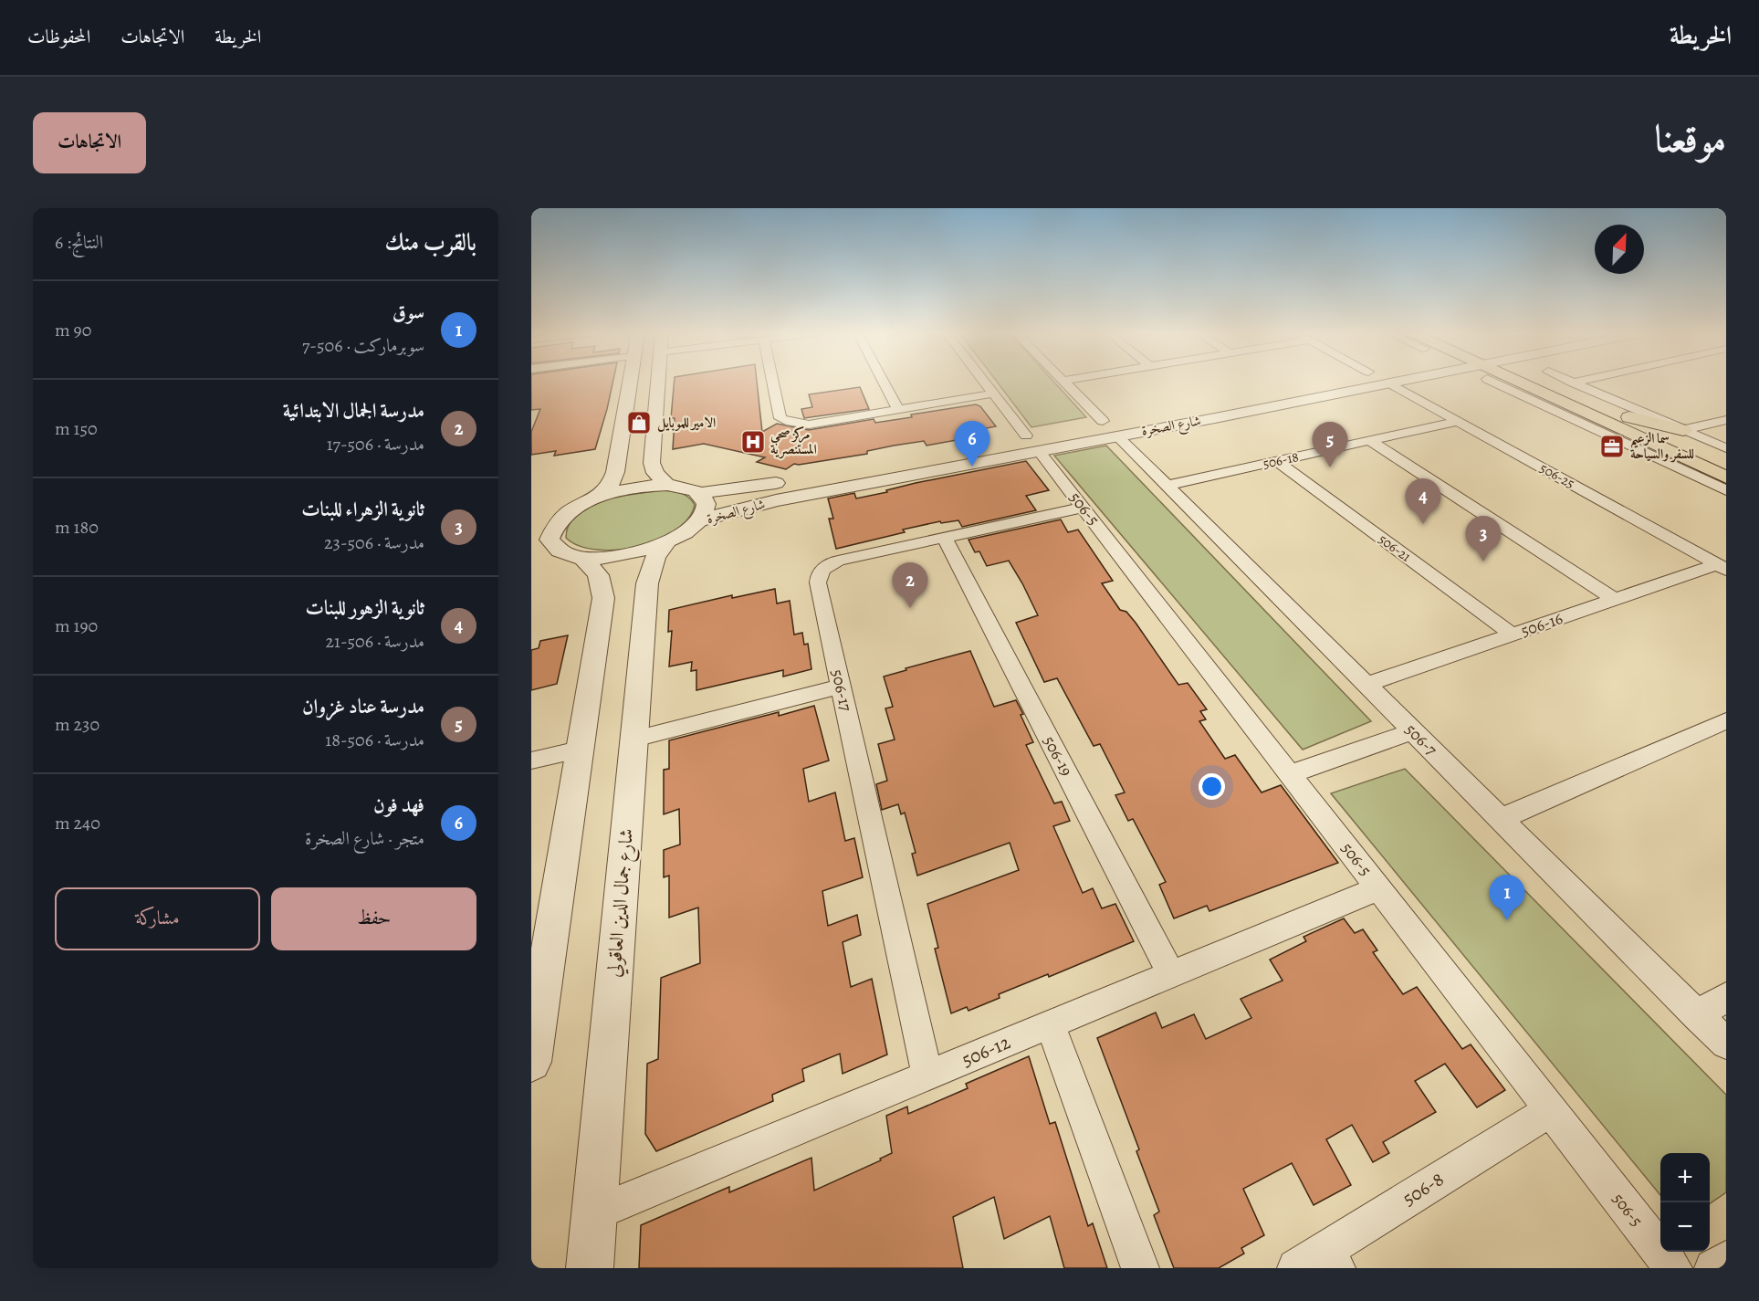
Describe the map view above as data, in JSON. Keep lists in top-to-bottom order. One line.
{"streets":{"street":["شارع الصخرة","506-18","506-25","506-5","506-21","506-16","506-17","506-7","506-19","شارع جمال الدين العاقولي","506-12","506-8"]},"crossings":[["شارع الصخرة","506-25"],["شارع الصخرة","506-5"],["شارع الصخرة","506-7"],["506-18","506-25"],["506-18","506-21"],["506-18","506-7"],["506-25","506-16"],["506-5","506-17"],["506-5","506-12"],["506-5","506-8"],["506-21","506-16"],["506-16","506-7"],["506-17","506-19"],["506-17","506-12"],["506-19","506-12"],["شارع جمال الدين العاقولي","506-12"]],"places":{"shop":["الامير للموبايل"],"hospital":["مركز صحي المستنصرية"],"office":["سما الزعيم للسفر والسياحة"]},"north":"top right","page":{"header":"الخريطة","nav":["الخريطة","الاتجاهات","المحفوظات"],"title":"موقعنا","buttons":["الاتجاهات",["حفظ","مشاركة"]],"heading":["بالقرب منك","النتائج: 6"],"list":[{"mark":"1","name":"سوق","note":"سوبرماركت · 506-7","value":"90 m"},{"mark":"2","name":"مدرسة الجمال الابتدائية","note":"مدرسة · 506-17","value":"150 m"},{"mark":"3","name":"ثانوية الزهراء للبنات","note":"مدرسة · 506-23","value":"180 m"},{"mark":"4","name":"ثانوية الزهور للبنات","note":"مدرسة · 506-21","value":"190 m"},{"mark":"5","name":"مدرسة عناد غزوان","note":"مدرسة · 506-18","value":"230 m"},{"mark":"6","name":"فهد فون","note":"متجر · شارع الصخرة","value":"240 m"}],"pins":["6","5","4","3","2","1"],"map_buttons":["+","−"]}}
